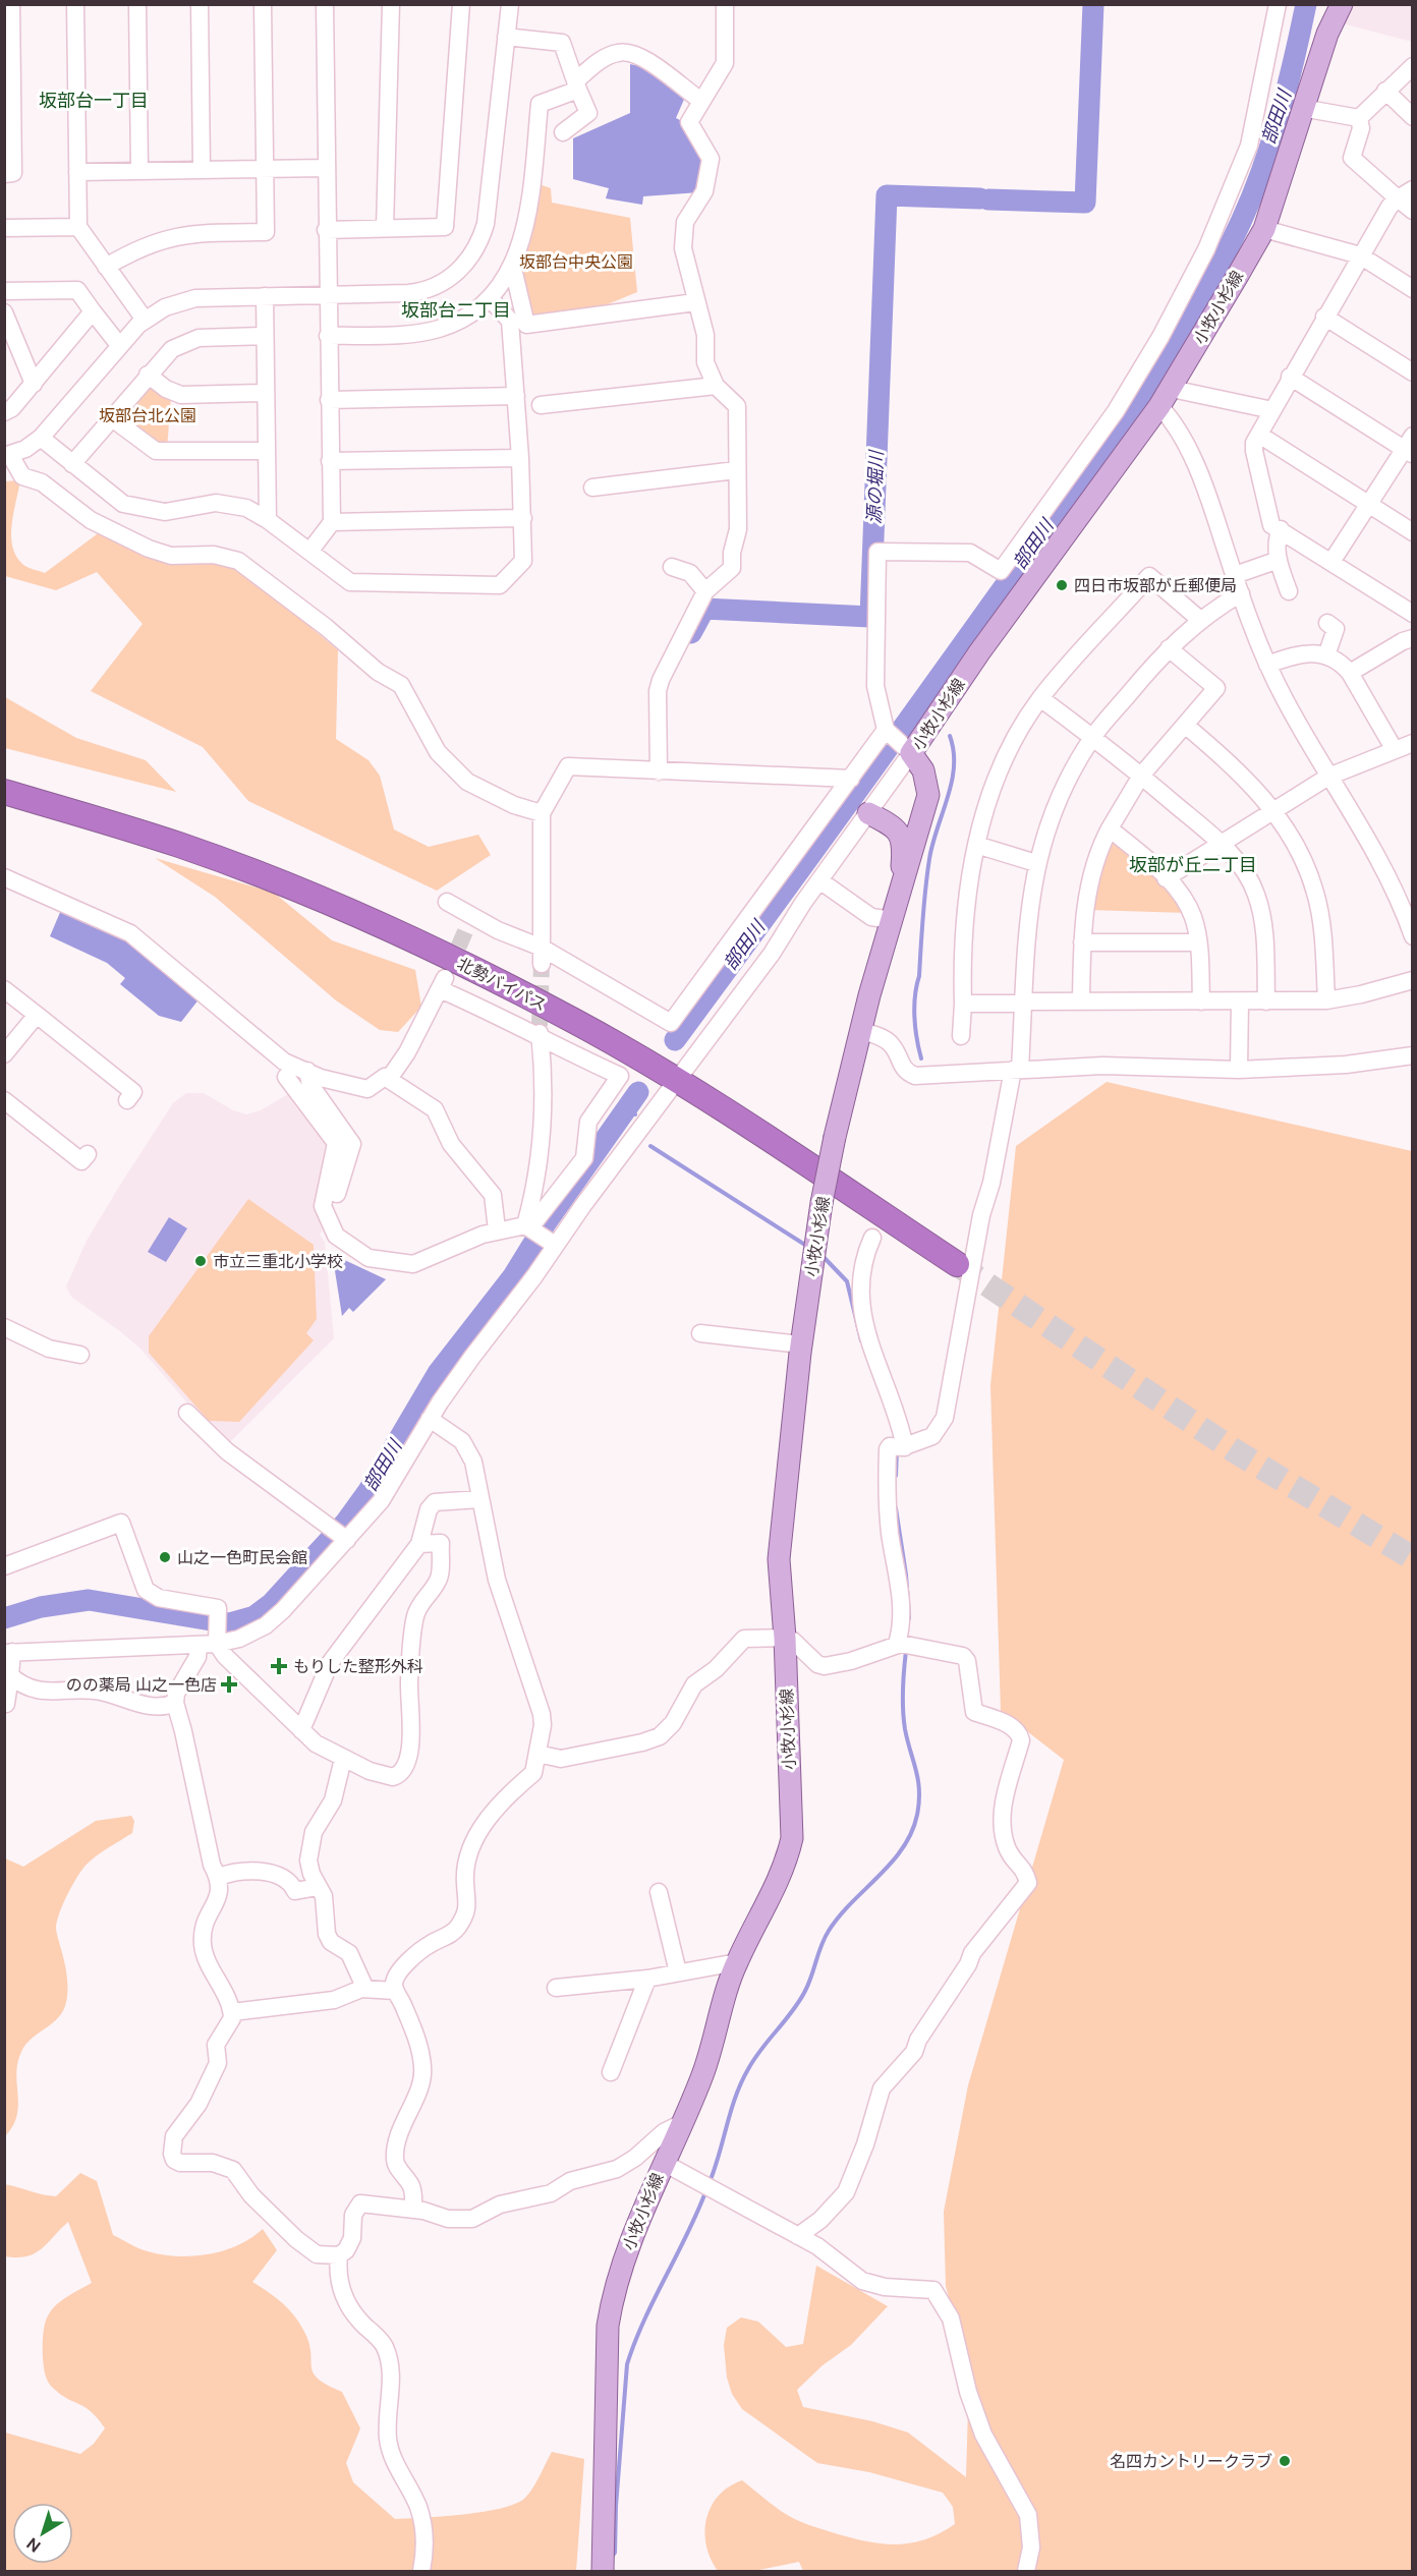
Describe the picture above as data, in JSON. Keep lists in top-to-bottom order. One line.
{"streets":{"highway":["北勢バイパス"],"main road":["小牧小杉線"]},"districts":["坂部台一丁目","坂部台二丁目","坂部が丘二丁目"],"water":["部田川","源の堀川"],"parks":["坂部台中央公園","坂部台北公園"],"places":{"other":["四日市坂部が丘郵便局","市立三重北小学校","山之一色町民会館","名四カントリークラブ"],"health":["もりした整形外科","のの薬局 山之一色店"]},"north":"bottom left"}
